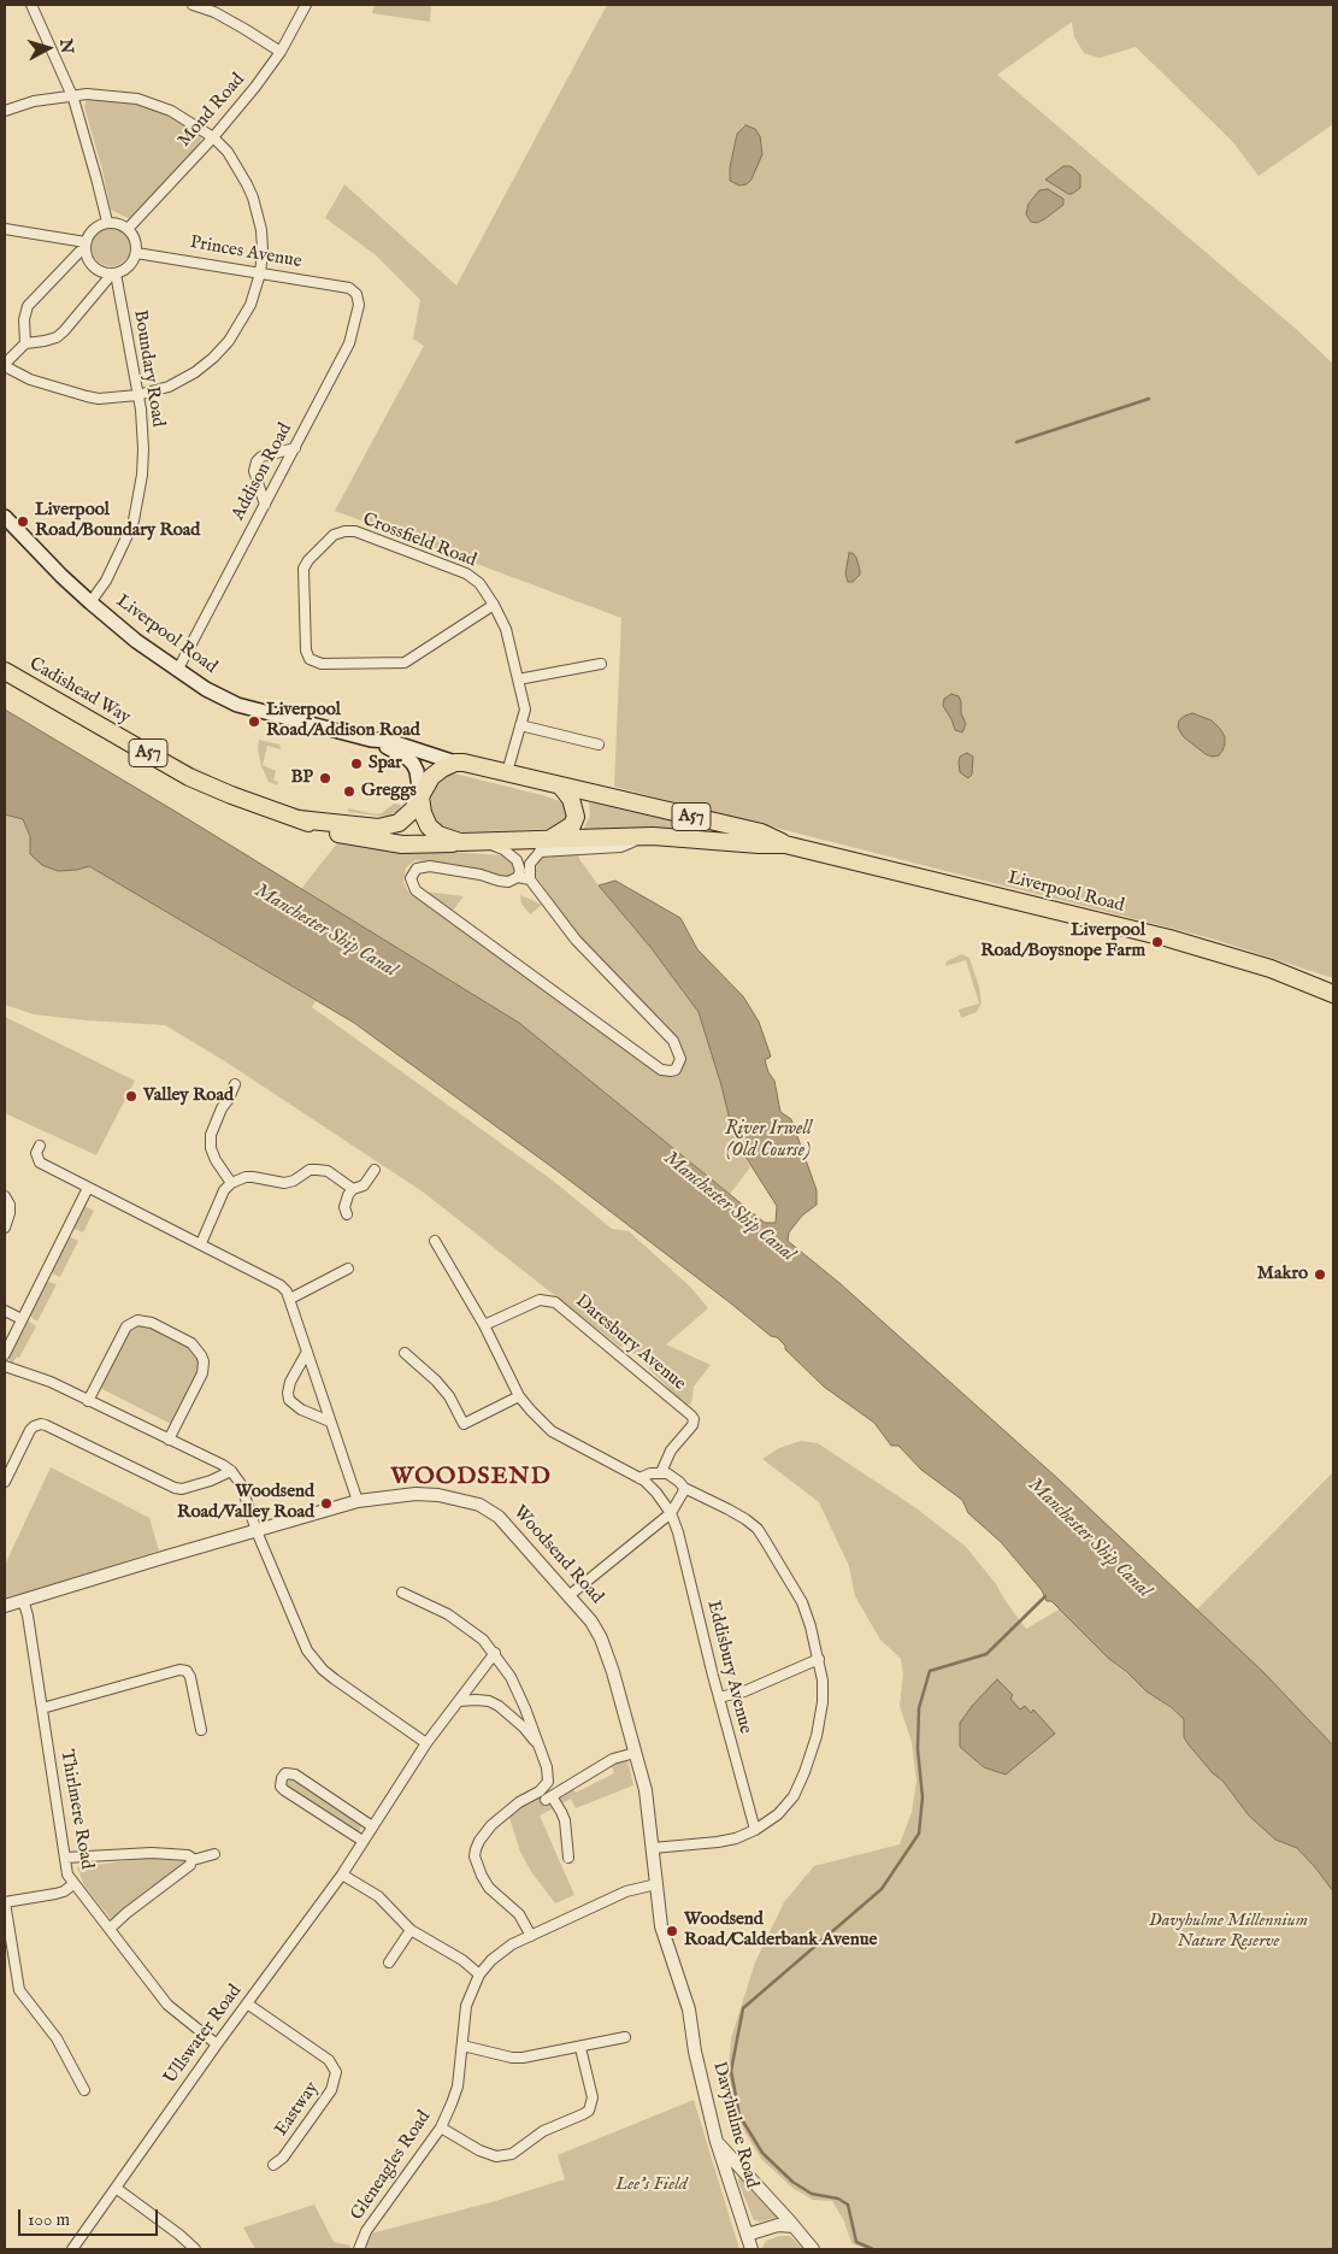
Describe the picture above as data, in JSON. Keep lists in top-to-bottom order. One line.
{"streets":{"highway":["Liverpool Road","Cadishead Way","A57"],"street":["Mond Road","Princes Avenue","Boundary Road","Addison Road","Crossfield Road","Daresbury Avenue","Woodsend Road","Eddisbury Avenue","Thirlmere Road","Ullswater Road","Eastway","Davyhulme Road","Gleneagles Road"]},"crossings":[["Mond Road","Princes Avenue"],["Mond Road","Boundary Road"],["Princes Avenue","Boundary Road"],["Princes Avenue","Addison Road"],["Boundary Road","Liverpool Road"],["Addison Road","Liverpool Road"],["Crossfield Road","A57"],["Liverpool Road","Cadishead Way"],["Liverpool Road","A57"],["Cadishead Way","A57"],["Daresbury Avenue","Eddisbury Avenue"],["Woodsend Road","Thirlmere Road"],["Woodsend Road","Davyhulme Road"],["Woodsend Road","Gleneagles Road"],["Thirlmere Road","Ullswater Road"],["Ullswater Road","Eastway"]],"districts":["WOODSEND"],"water":["Manchester Ship Canal","River Irwell (Old Course)"],"parks":["Davyhulme Millennium Nature Reserve","Lee's Field"],"places":["Liverpool Road/Boundary Road","Liverpool Road/Addison Road","Spar","BP","Greggs","Liverpool Road/Boysnope Farm","Valley Road","Makro","Woodsend Road/Valley Road","Woodsend Road/Calderbank Avenue"],"scale_bar":"100 m","north":"right"}
